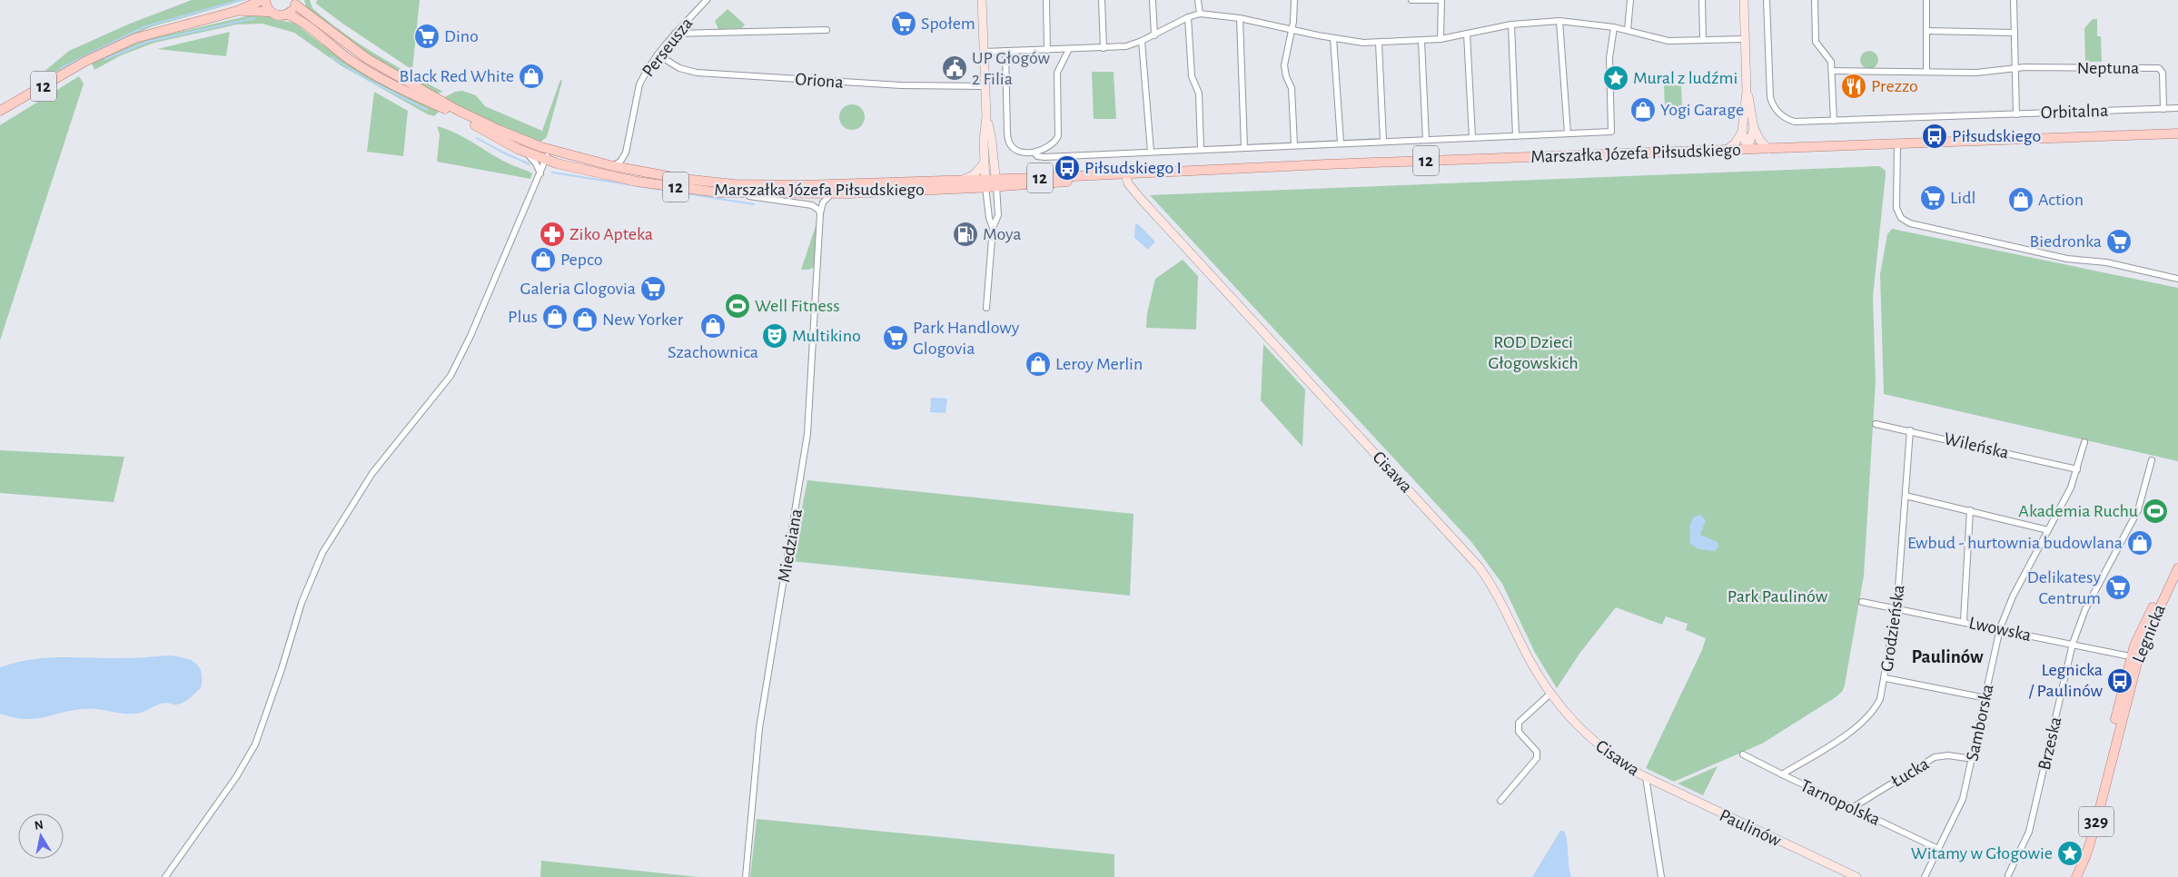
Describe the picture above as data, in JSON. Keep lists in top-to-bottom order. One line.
{"streets":{"main road":["12","Marszałka Józefa Piłsudskiego","Legnicka","329"],"street":["Perseusza","Neptuna","Oriona","Orbitalna","Wileńska","Cisawa","Miedziana","Grodzieńska","Lwowska","Samborska","Brzeska","Łucka","Tarnopolska","Paulinów"]},"crossings":[["Perseusza","Oriona"],["Neptuna","Orbitalna"],["12","Marszałka Józefa Piłsudskiego"],["Marszałka Józefa Piłsudskiego","Cisawa"],["Wileńska","Grodzieńska"],["Wileńska","Samborska"],["Cisawa","Paulinów"],["Grodzieńska","Lwowska"],["Grodzieńska","Tarnopolska"],["Lwowska","Legnicka"],["Lwowska","Samborska"],["Lwowska","Brzeska"],["Samborska","Łucka"],["Samborska","Tarnopolska"],["Łucka","Tarnopolska"]],"districts":["Paulinów"],"parks":["ROD Dzieci Głogowskich","Park Paulinów"],"places":{"supermarket":["Społem","Dino","Lidl","Biedronka","Galeria Glogovia","Park Handlowy Glogovia","Delikatesy Centrum"],"public building":["UP Głogów 2 Filia"],"shop":["Black Red White","Yogi Garage","Action","Pepco","Plus","New Yorker","Szachownica","Leroy Merlin","Ewbud - hurtownia budowlana"],"place":["Mural z ludźmi","Witamy w Głogowie"],"restaurant":["Prezzo"],"bus stop":["Piłsudskiego","Piłsudskiego I","Legnicka / Paulinów"],"pharmacy":["Ziko Apteka"],"fuel station":["Moya"],"sports":["Well Fitness","Akademia Ruchu"],"theatre":["Multikino"]},"north":"top"}
